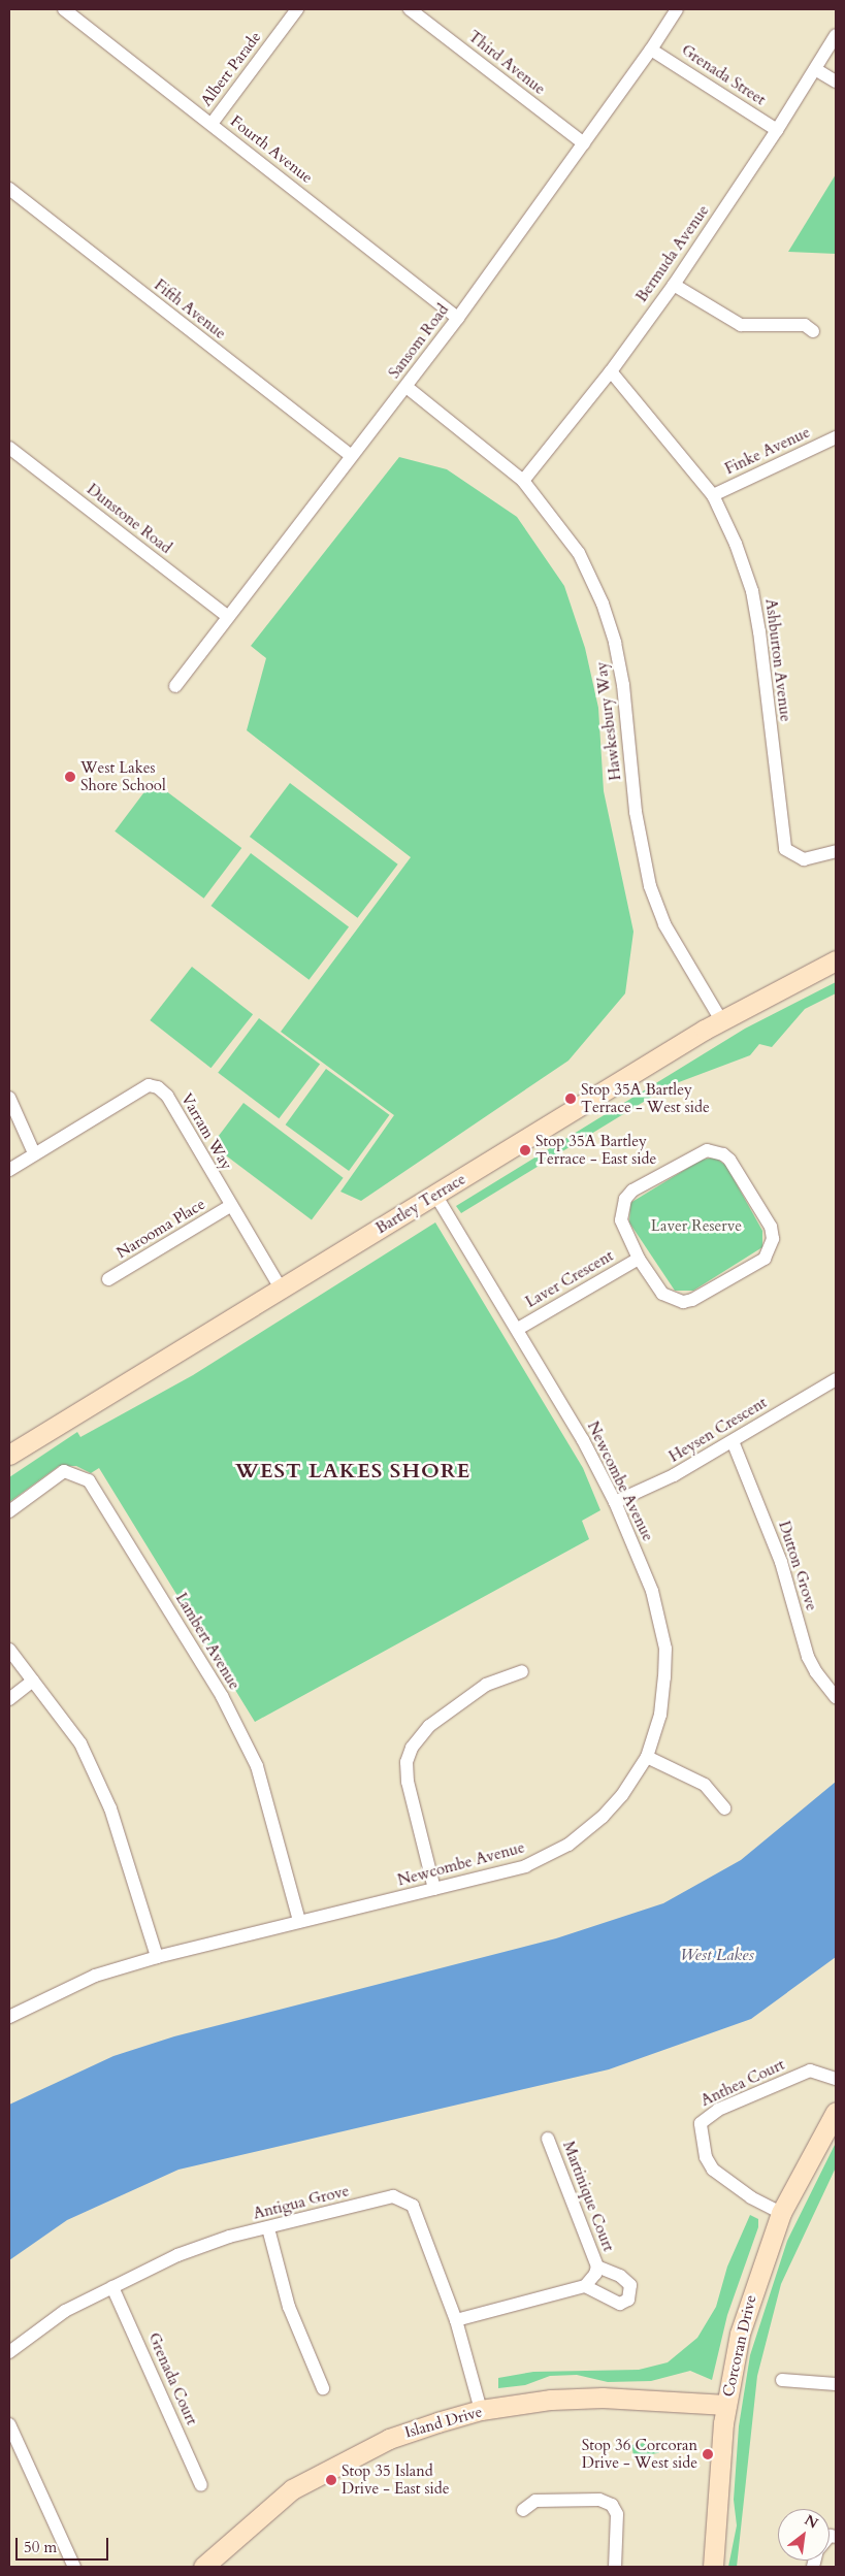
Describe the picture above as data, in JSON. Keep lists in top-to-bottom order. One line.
{"streets":{"street":["Third Avenue","Albert Parade","Grenada Street","Fourth Avenue","Bermuda Avenue","Fifth Avenue","Sansom Road","Finke Avenue","Dunstone Road","Ashburton Avenue","Hawkesbury Way","Varram Way","Bartley Terrace","Narooma Place","Laver Crescent","Heysen Crescent","Newcombe Avenue","Dutton Grove","Lambert Avenue","Anthea Court","Martinique Court","Antigua Grove","Corcoran Drive","Grenada Court","Island Drive"]},"crossings":[["Third Avenue","Sansom Road"],["Albert Parade","Fourth Avenue"],["Grenada Street","Bermuda Avenue"],["Grenada Street","Sansom Road"],["Fourth Avenue","Sansom Road"],["Bermuda Avenue","Ashburton Avenue"],["Bermuda Avenue","Hawkesbury Way"],["Fifth Avenue","Sansom Road"],["Sansom Road","Dunstone Road"],["Sansom Road","Hawkesbury Way"],["Finke Avenue","Ashburton Avenue"],["Hawkesbury Way","Bartley Terrace"],["Varram Way","Bartley Terrace"],["Varram Way","Narooma Place"],["Bartley Terrace","Newcombe Avenue"],["Laver Crescent","Newcombe Avenue"],["Heysen Crescent","Newcombe Avenue"],["Heysen Crescent","Dutton Grove"],["Newcombe Avenue","Lambert Avenue"],["Anthea Court","Corcoran Drive"],["Antigua Grove","Grenada Court"],["Antigua Grove","Island Drive"],["Corcoran Drive","Island Drive"]],"districts":["WEST LAKES SHORE"],"water":["West Lakes"],"parks":["Laver Reserve"],"places":["West Lakes Shore School","Stop 35A Bartley Terrace - West side","Stop 35A Bartley Terrace - East side","Stop 36 Corcoran Drive - West side","Stop 35 Island Drive - East side"],"scale_bar":"50 m","north":"top right"}
